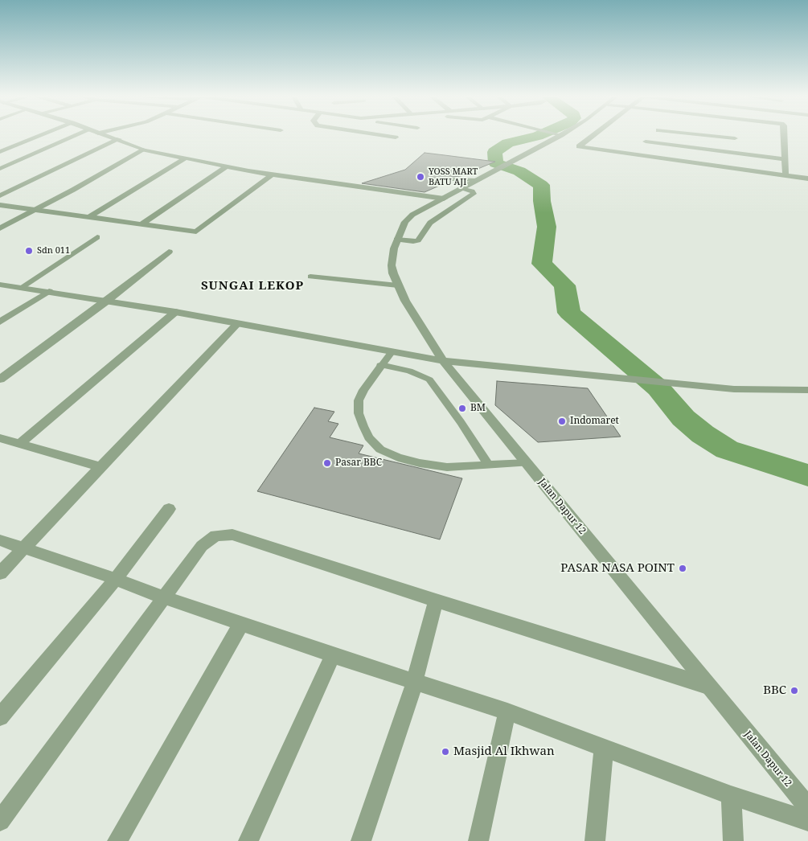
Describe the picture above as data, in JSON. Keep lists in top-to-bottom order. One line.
{"streets":{"street":["Jalan Dapur 12"]},"districts":["SUNGAI LEKOP"],"places":["YOSS MART BATU AJI","Sdn 011","BM","Indomaret","Pasar BBC","PASAR NASA POINT","BBC","Masjid Al Ikhwan"]}
